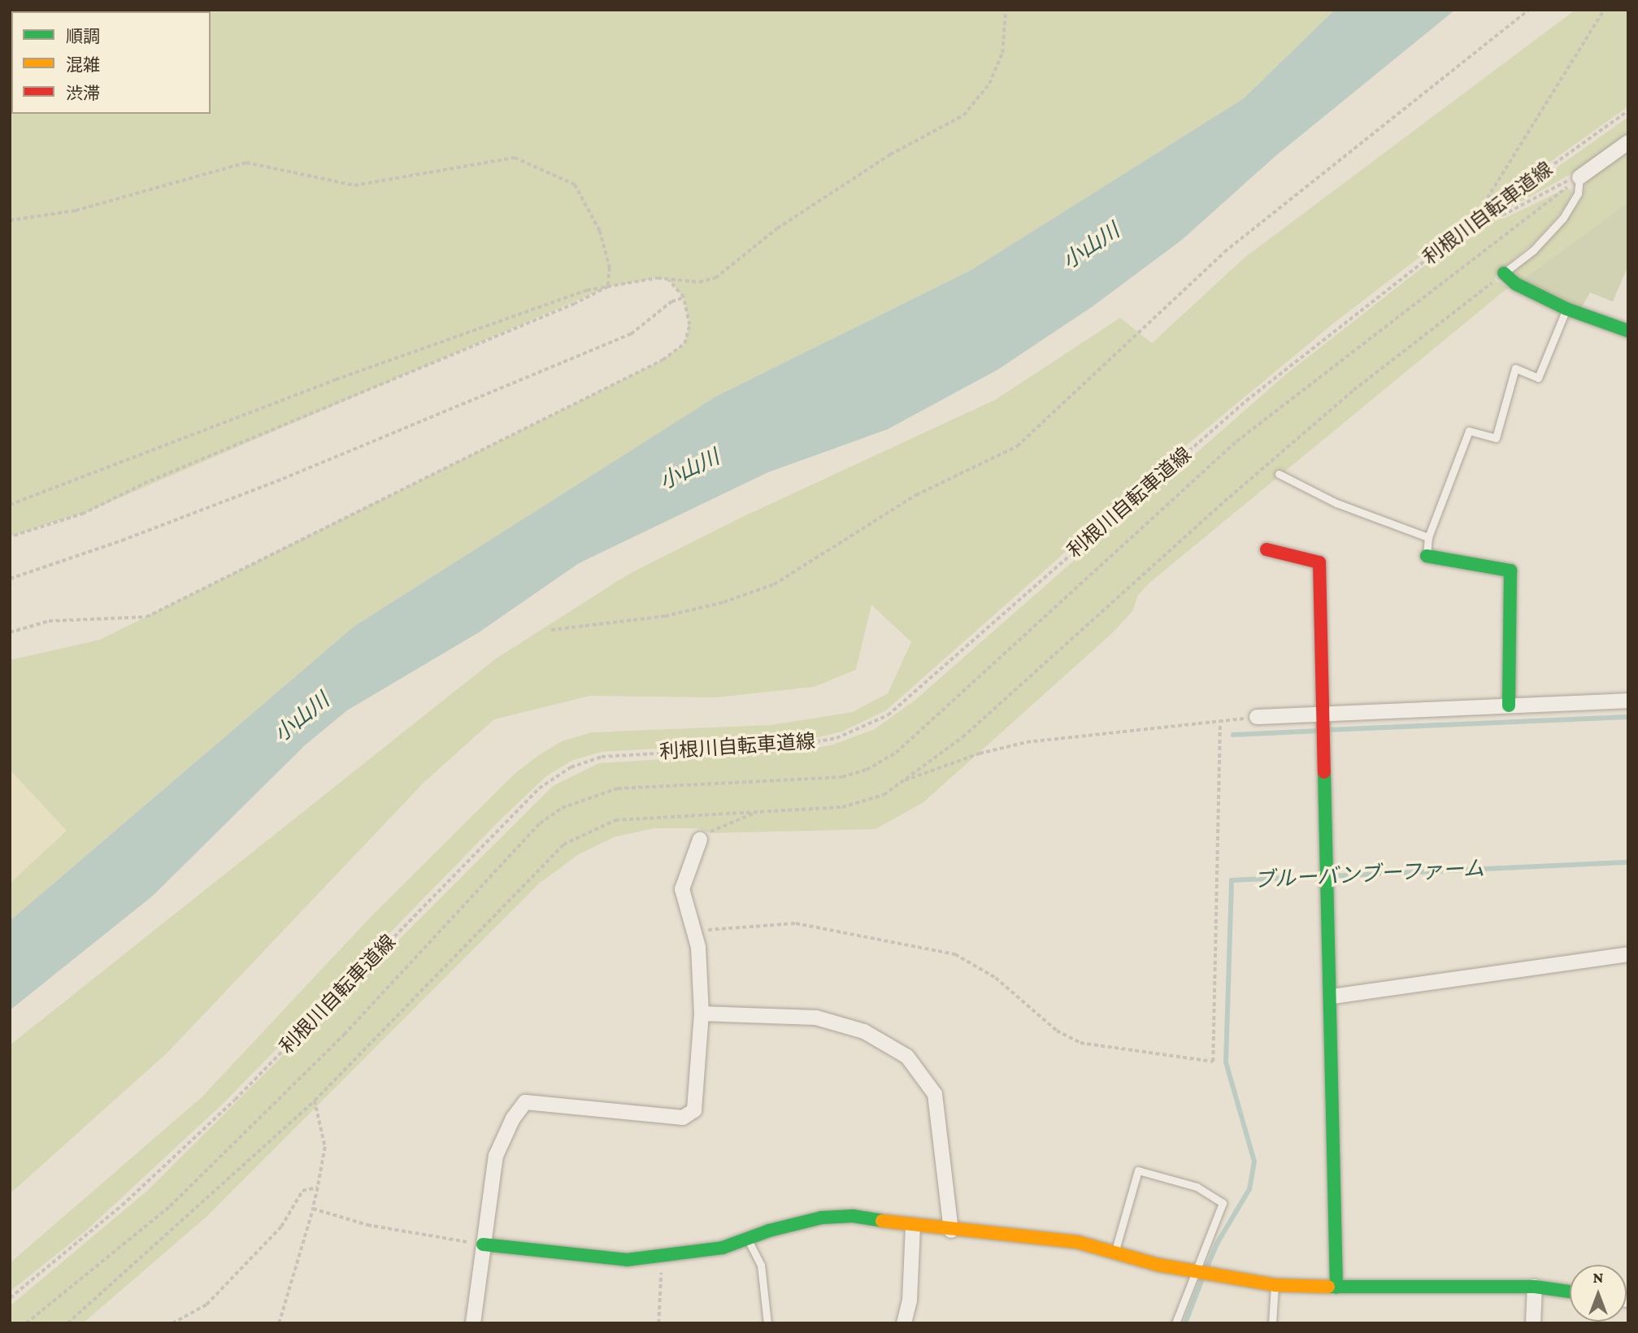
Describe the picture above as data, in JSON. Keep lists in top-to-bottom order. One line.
{"streets":{"path":["利根川自転車道線"]},"water":["小山川","ブルーバンブーファーム"],"legend":["順調","混雑","渋滞"],"north":"top"}
